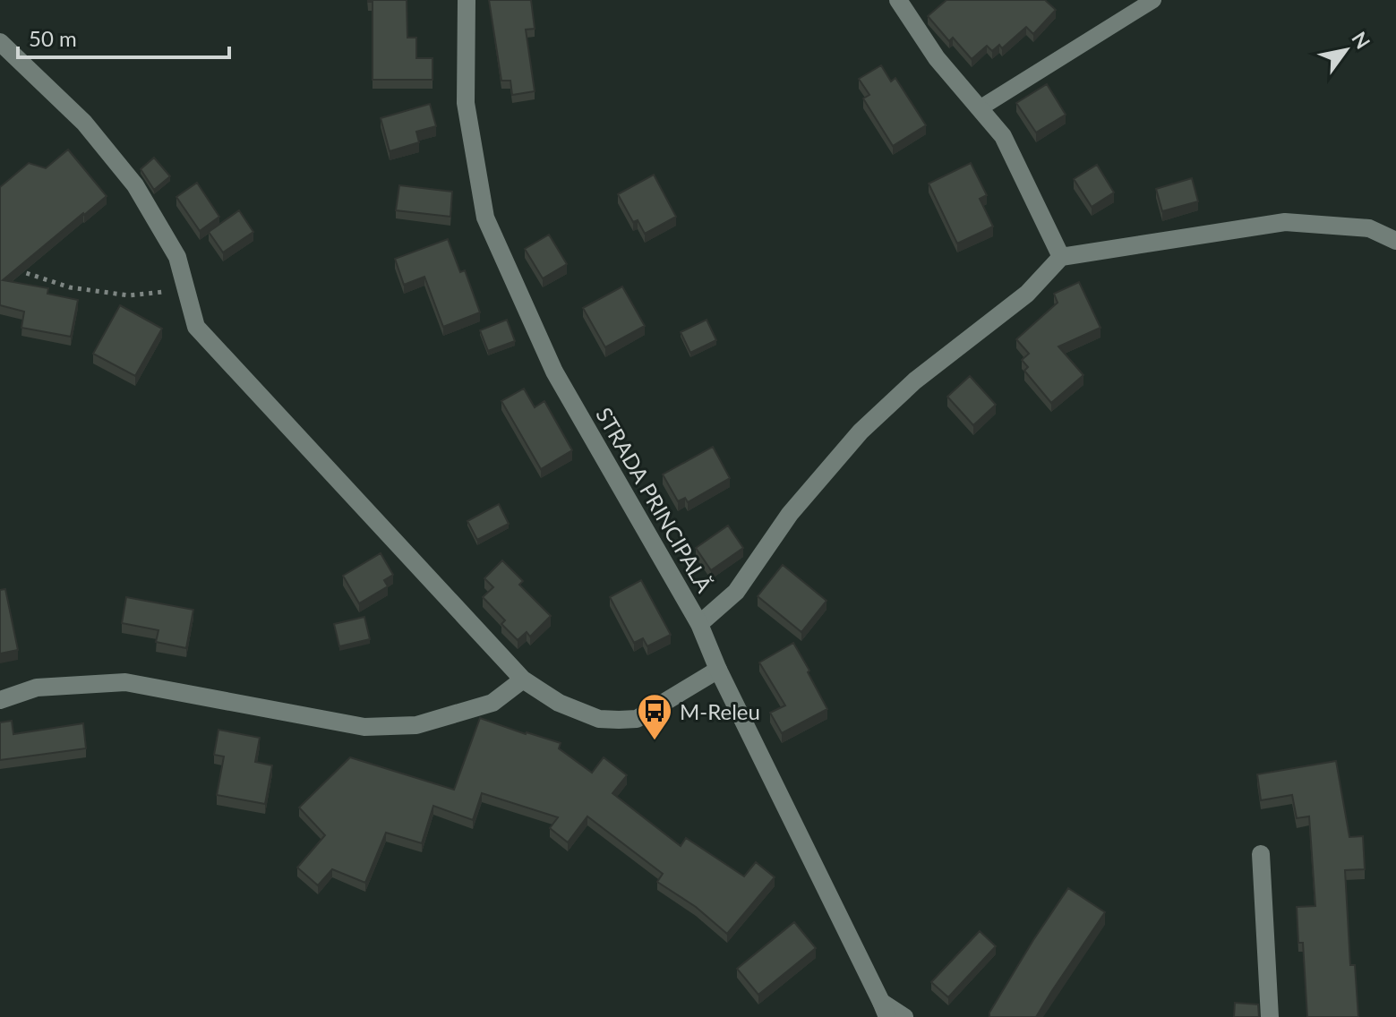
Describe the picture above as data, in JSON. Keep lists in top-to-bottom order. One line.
{"streets":{"street":["STRADA PRINCIPALĂ"]},"places":{"bus stop":["M-Releu"]},"scale_bar":"50 m","north":"top right"}
